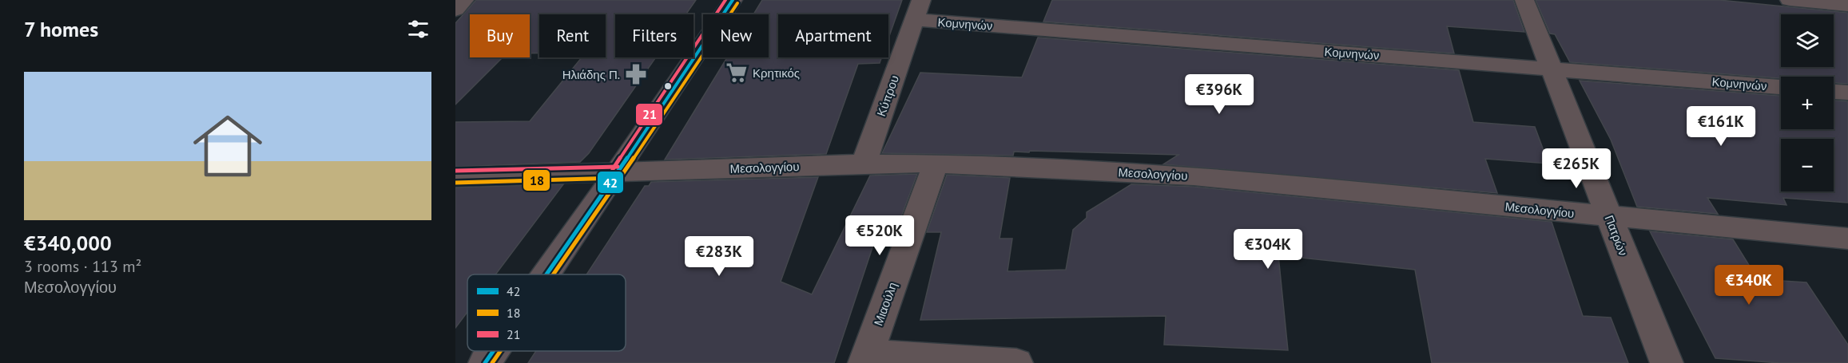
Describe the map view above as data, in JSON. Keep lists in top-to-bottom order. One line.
{"streets":{"street":["Κομνηνών","Κύπρου","Μεσολογγίου","Πατρών","Μιαούλη"]},"crossings":[["Κομνηνών","Κύπρου"],["Κομνηνών","Πατρών"],["Κύπρου","Μεσολογγίου"],["Μεσολογγίου","Πατρών"],["Μεσολογγίου","Μιαούλη"]],"places":{"supermarket":["Κρητικός"],"pharmacy":["Ηλιάδης Π."]},"lines":["transit line 42","transit line 21","transit line 18"],"legend":["42","18","21"],"page":{"heading":"7 homes","map_buttons":["+","−"],"chip":["Buy","Rent","Filters","New","Apartment"],"list":[{"name":"€340,000","note":"3 rooms · 113 m² · Μεσολογγίου"}],"price":["€396K","€161K","€265K","€520K","€304K","€283K","€340K"]}}
